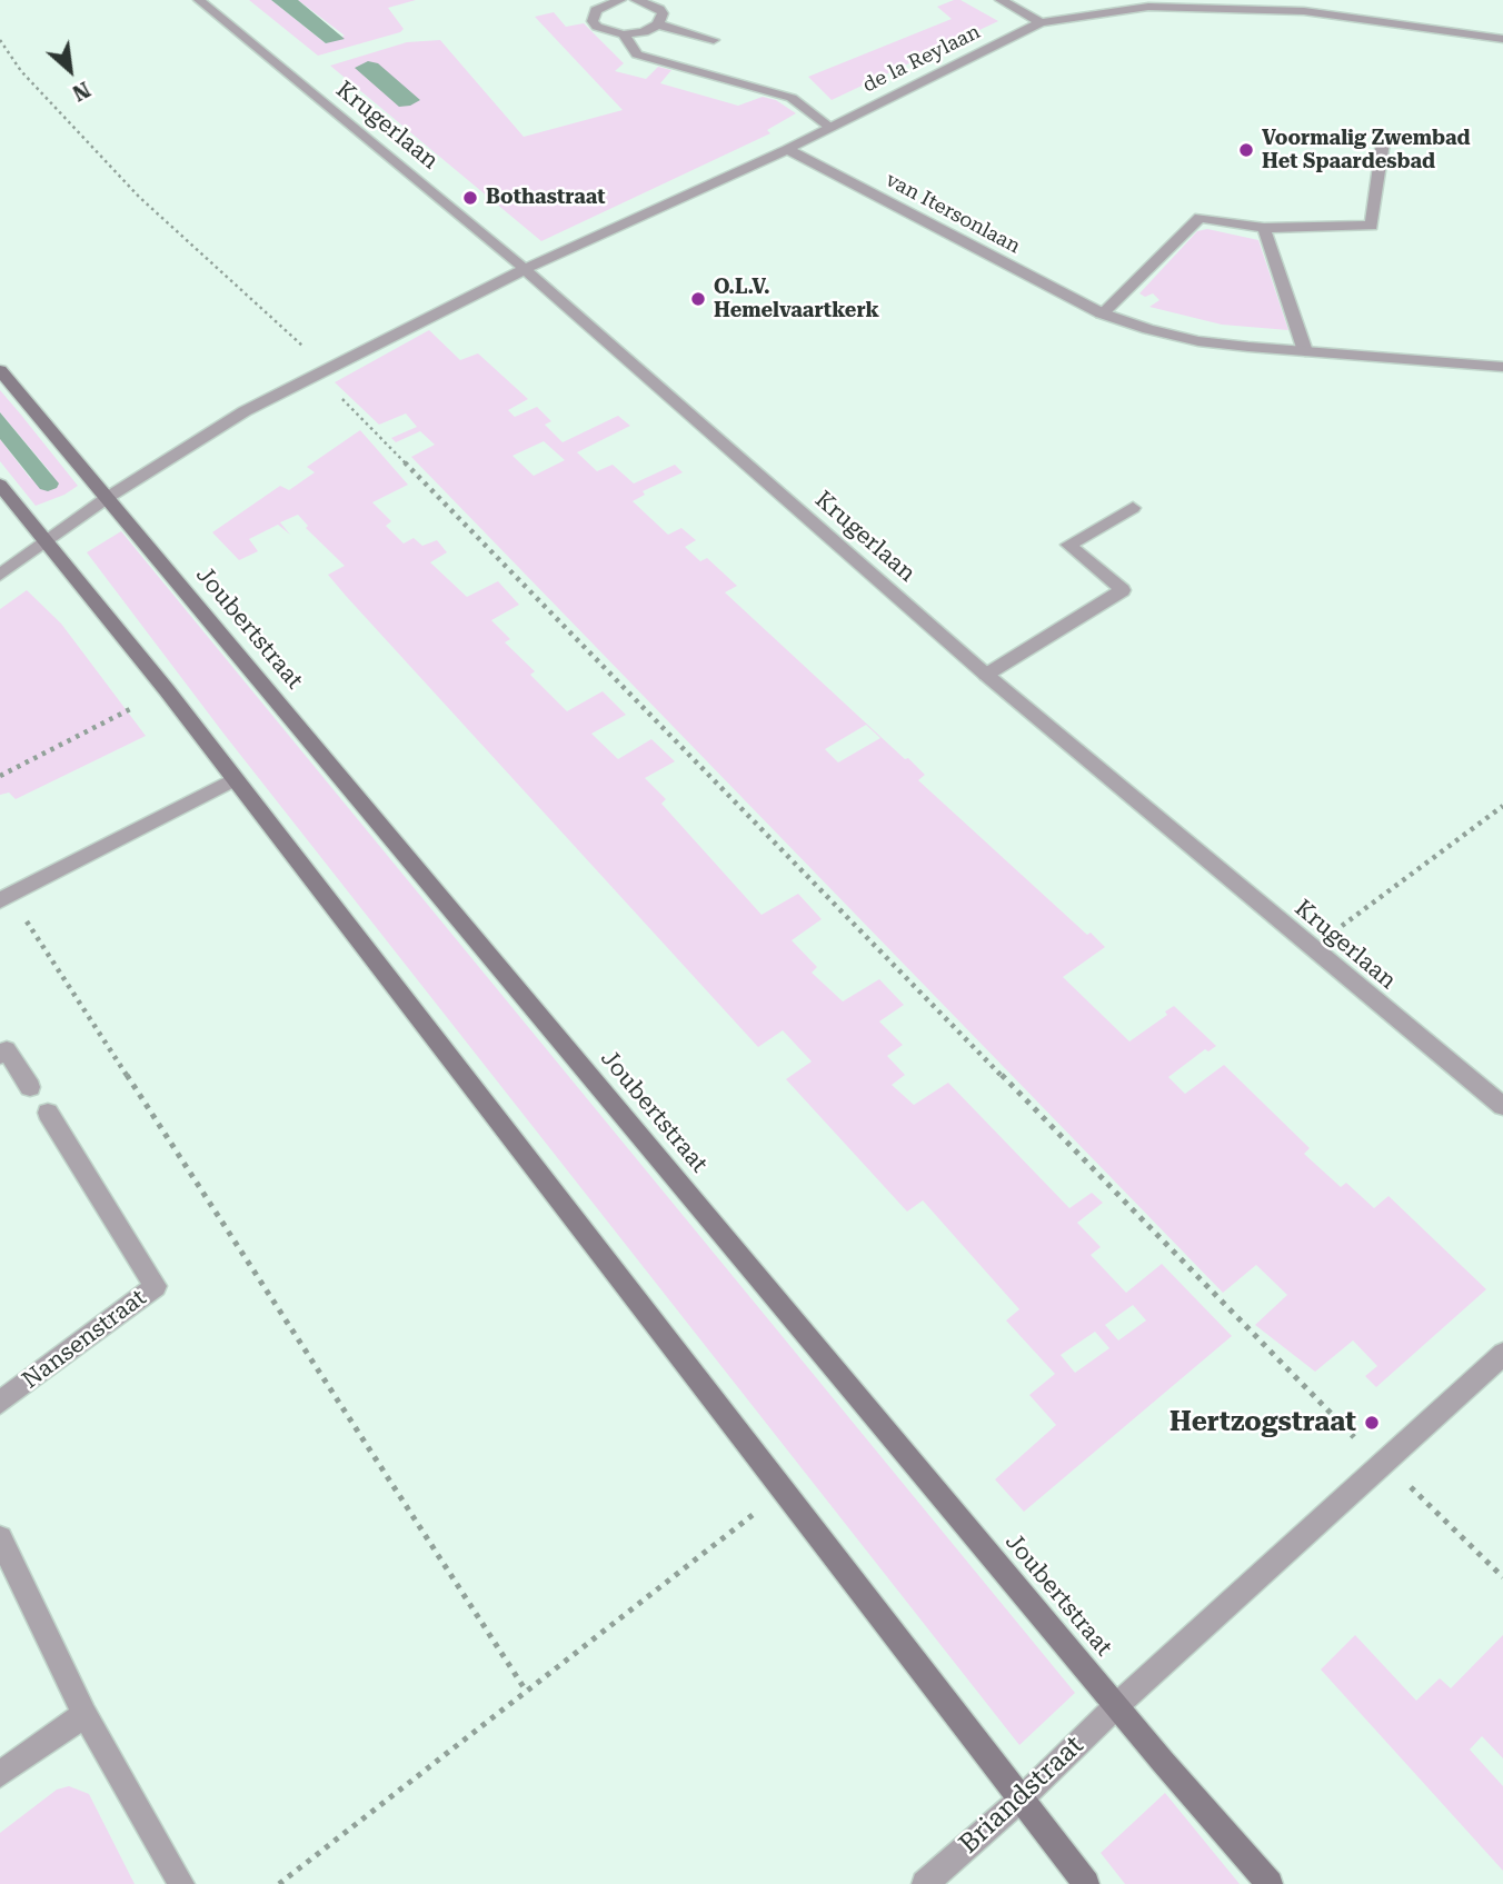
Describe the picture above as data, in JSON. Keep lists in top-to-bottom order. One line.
{"streets":{"main road":["Joubertstraat"],"street":["de la Reylaan","Krugerlaan","van Itersonlaan","Nansenstraat","Briandstraat"]},"crossings":[["de la Reylaan","Krugerlaan"],["de la Reylaan","van Itersonlaan"],["Joubertstraat","Briandstraat"]],"places":["Voormalig Zwembad Het Spaardesbad","Bothastraat","O.L.V. Hemelvaartkerk","Hertzogstraat"],"north":"bottom right"}
